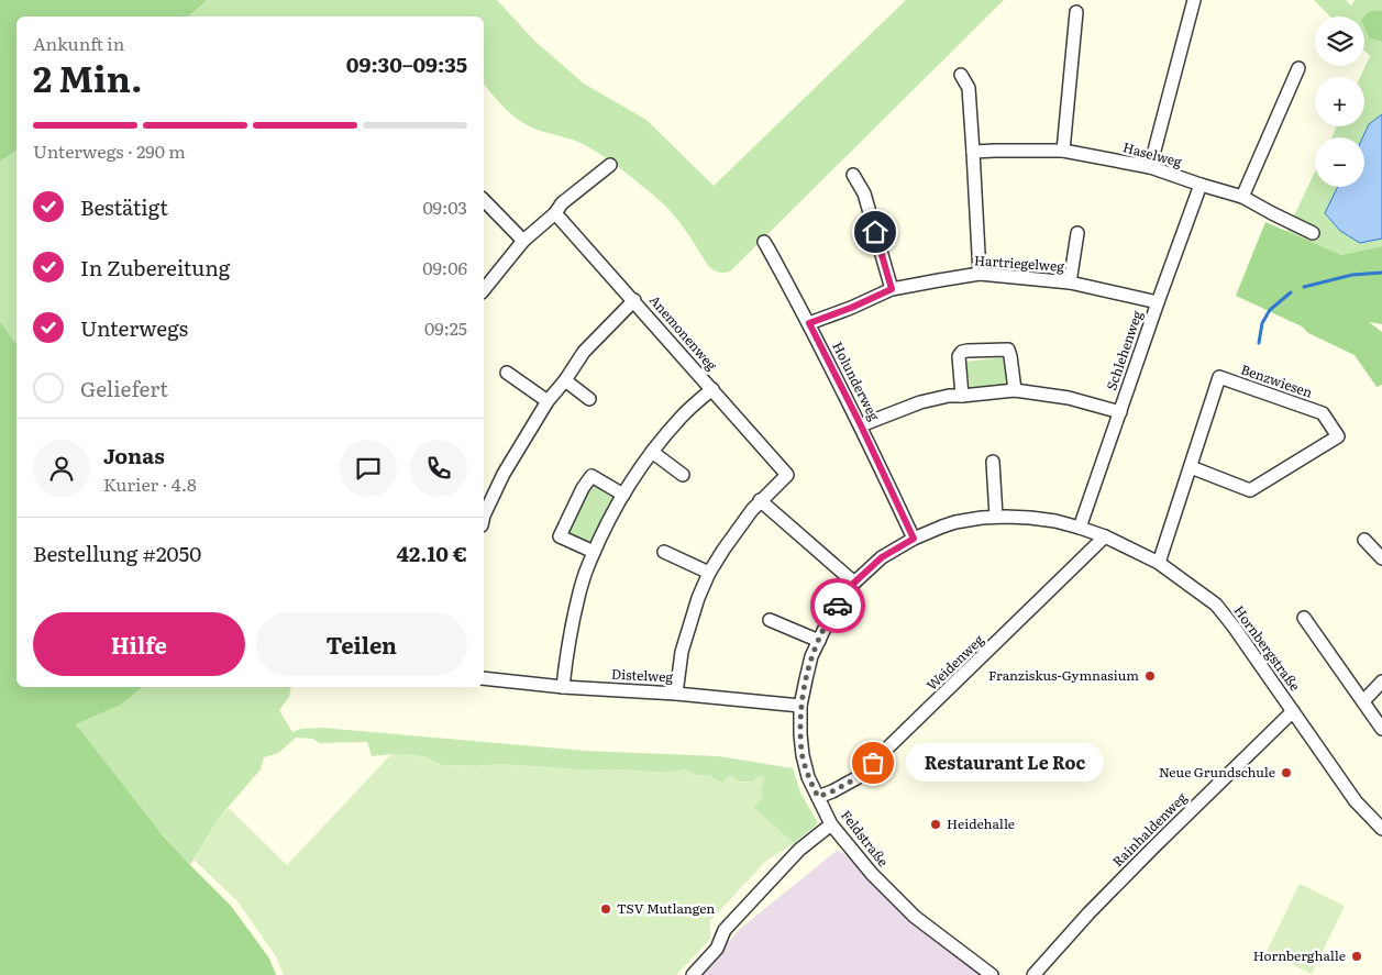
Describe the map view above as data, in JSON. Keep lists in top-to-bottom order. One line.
{"streets":{"street":["Haselweg","Hartriegelweg","Anemonenweg","Schlehenweg","Holunderweg","Benzwiesen","Hornbergstraße","Weidenweg","Distelweg","Rainhaldenweg","Feldstraße"]},"crossings":[["Haselweg","Schlehenweg"],["Hartriegelweg","Schlehenweg"],["Hartriegelweg","Holunderweg"],["Schlehenweg","Hornbergstraße"],["Holunderweg","Feldstraße"],["Benzwiesen","Hornbergstraße"],["Hornbergstraße","Weidenweg"],["Hornbergstraße","Rainhaldenweg"],["Hornbergstraße","Feldstraße"],["Weidenweg","Feldstraße"],["Distelweg","Feldstraße"]],"places":["Franziskus-Gymnasium","Restaurant Le Roc","Neue Grundschule","Heidehalle","TSV Mutlangen","Hornberghalle"],"page":{"map_buttons":["+","−"],"heading":["2 Min.","Ankunft in","09:30–09:35"],"panel":["Jonas","Kurier · 4.8","Bestellung #2050","42.10 €"],"bar":"Unterwegs · 290 m","list":[["Bestätigt","09:03"],["In Zubereitung","09:06"],["Unterwegs","09:25"],"Geliefert"],"buttons":["Hilfe","Teilen"],"bubble":"Restaurant Le Roc"}}
